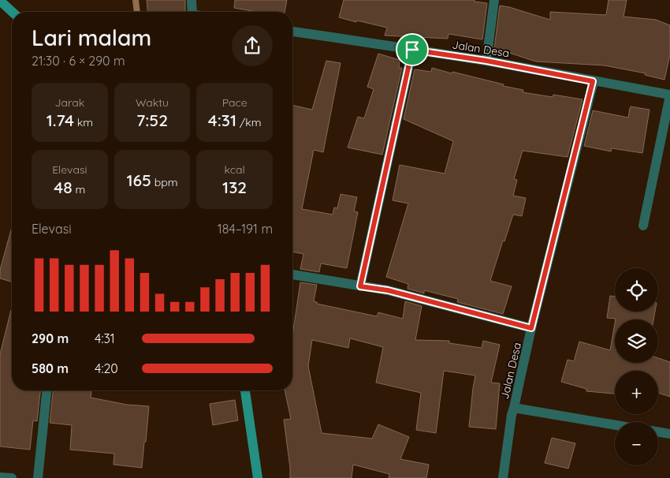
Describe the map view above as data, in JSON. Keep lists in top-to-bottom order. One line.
{"streets":{"street":["Jalan Desa"]},"page":{"heading":["Lari malam","21:30 · 6 × 290 m"],"stats":[["Jarak","1.74 km"],["Waktu","7:52"],["Pace","4:31 /km"],["Elevasi","48 m"],["165 bpm"],["kcal","132"]],"chart":["Elevasi","184–191 m"],"map_buttons":["+","−"],"list":[{"name":"290 m","note":"4:31"},{"name":"580 m","note":"4:20"}]}}
